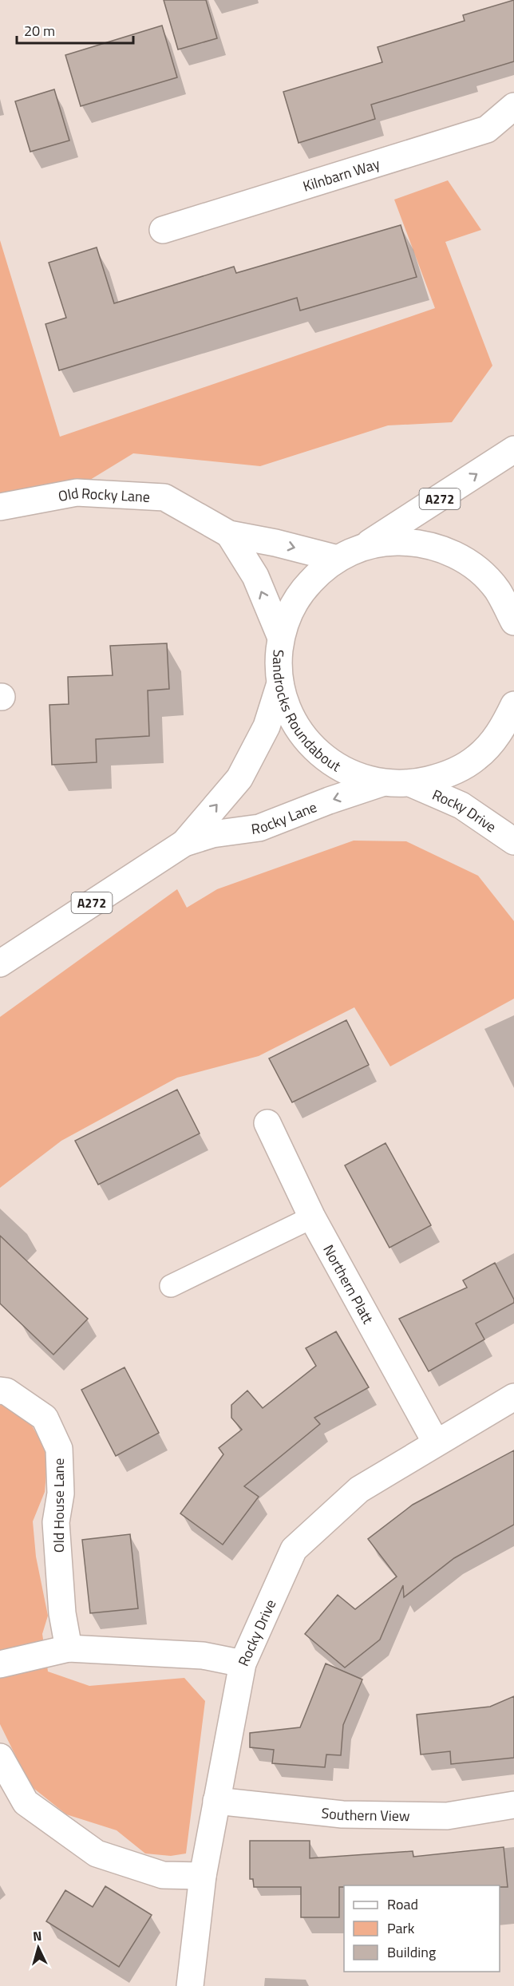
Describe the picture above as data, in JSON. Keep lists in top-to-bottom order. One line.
{"streets":{"main road":["Kilnbarn Way","Old Rocky Lane","A272","Sandrocks Roundabout","Rocky Drive","Rocky Lane","Northern Platt","Old House Lane","Southern View"]},"crossings":[["Old Rocky Lane","Sandrocks Roundabout"],["A272","Sandrocks Roundabout"],["Sandrocks Roundabout","Rocky Drive"],["Sandrocks Roundabout","Rocky Lane"],["Rocky Drive","Northern Platt"],["Rocky Drive","Southern View"]],"legend":["Road","Park","Building"],"scale_bar":"20 m","north":"top"}
